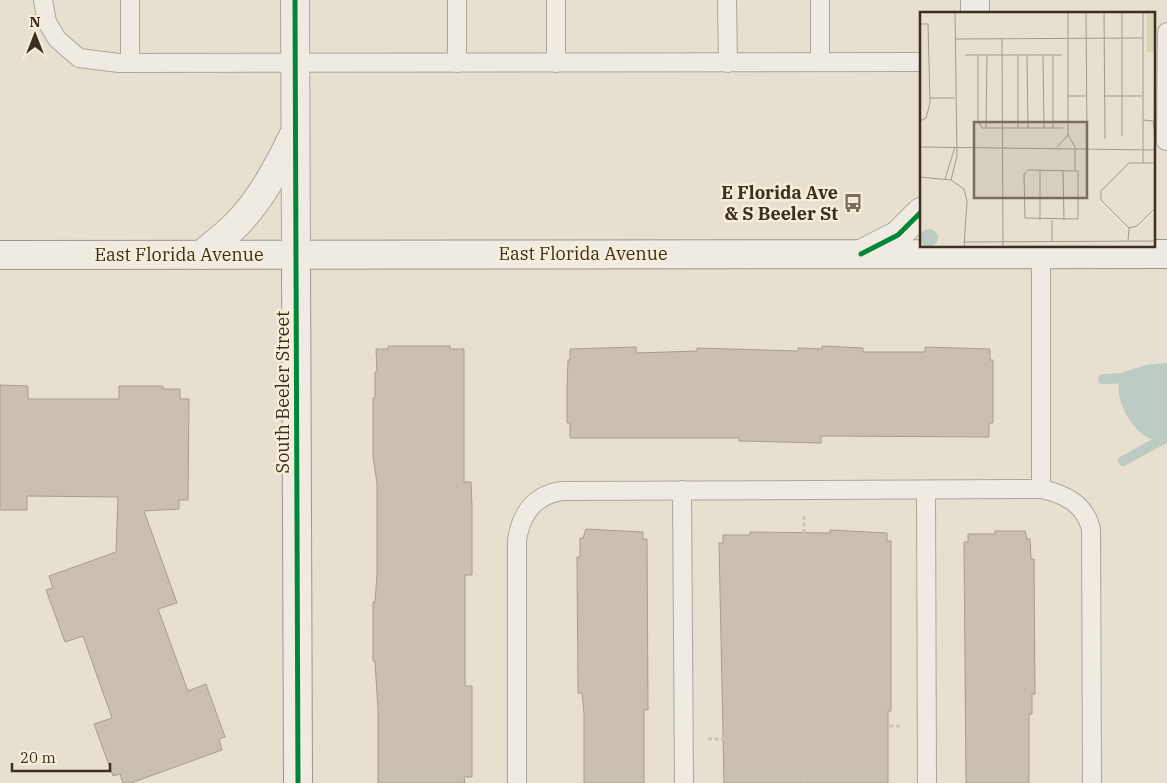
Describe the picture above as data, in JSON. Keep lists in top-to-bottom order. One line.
{"streets":{"main road":["East Florida Avenue","South Beeler Street"]},"crossings":[["East Florida Avenue","South Beeler Street"]],"places":{"bus stop":["E Florida Ave & S Beeler St"]},"scale_bar":"20 m","north":"top"}
